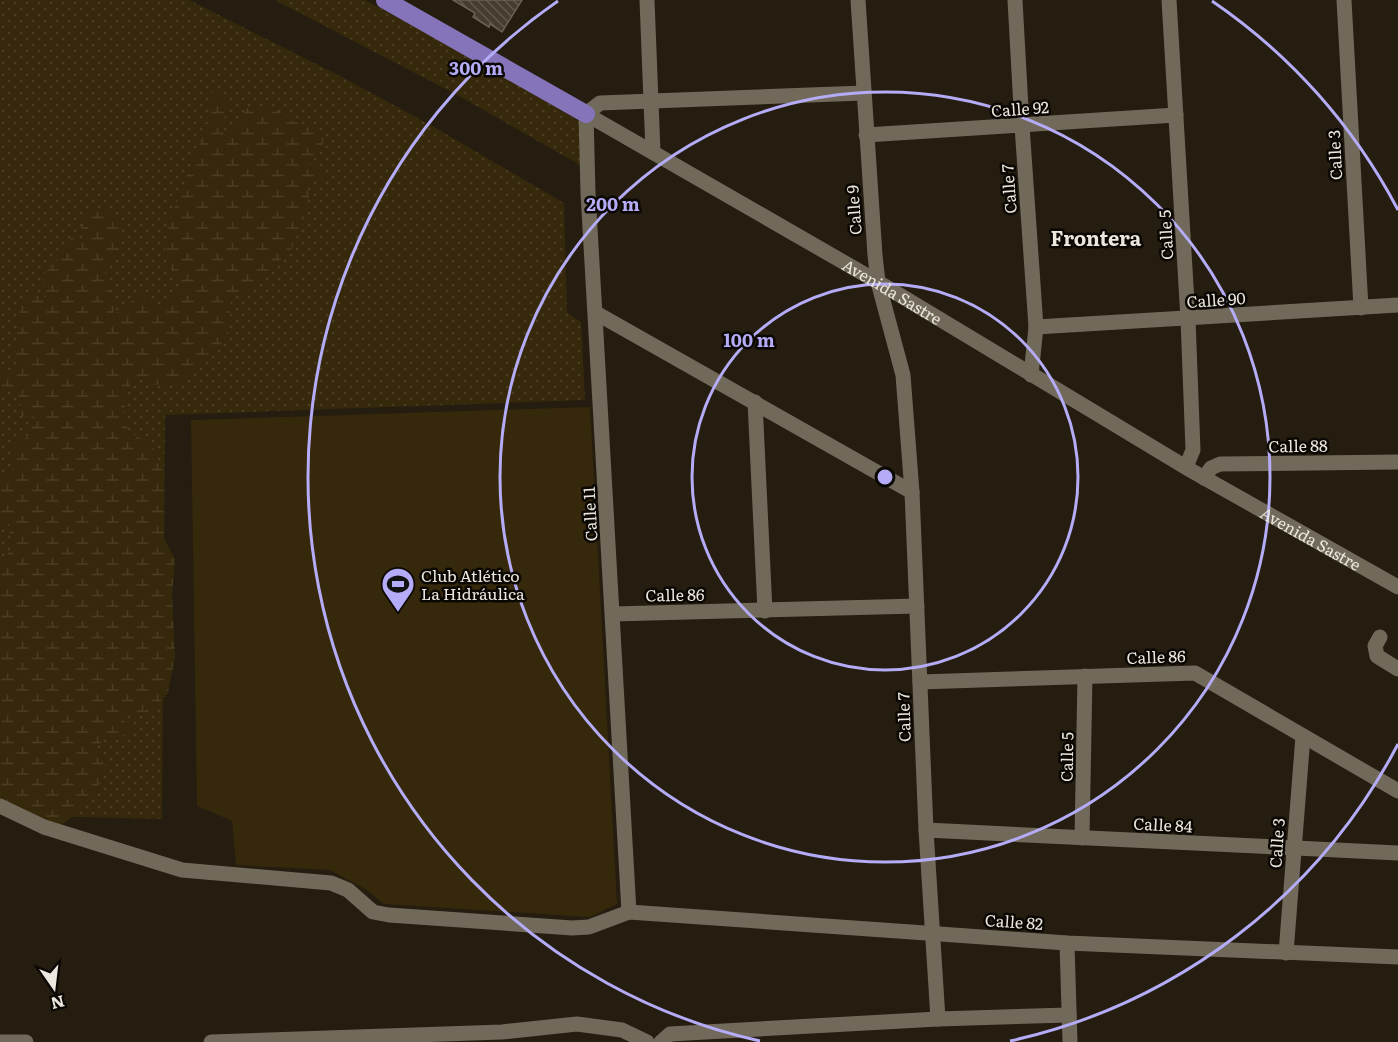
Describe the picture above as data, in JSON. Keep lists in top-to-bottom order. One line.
{"streets":{"main road":["Avenida Sastre"],"street":["Calle 92","Calle 3","Calle 7","Calle 9","Calle 5","Calle 90","Calle 88","Calle 11","Calle 86","Calle 84","Calle 82"]},"crossings":[["Calle 92","Calle 7"],["Calle 92","Calle 9"],["Calle 92","Calle 5"],["Calle 3","Calle 90"],["Calle 3","Calle 86"],["Calle 3","Calle 84"],["Calle 3","Calle 82"],["Calle 7","Calle 9"],["Calle 7","Avenida Sastre"],["Calle 7","Calle 90"],["Calle 7","Calle 86"],["Calle 7","Calle 84"],["Calle 7","Calle 82"],["Calle 9","Avenida Sastre"],["Calle 5","Avenida Sastre"],["Calle 5","Calle 90"],["Calle 5","Calle 86"],["Calle 5","Calle 84"],["Avenida Sastre","Calle 88"],["Avenida Sastre","Calle 11"],["Calle 11","Calle 86"],["Calle 11","Calle 82"]],"districts":["Frontera"],"places":{"sports":["Club Atlético La Hidráulica"]},"north":"bottom","rings":["300 m","200 m","100 m"]}
